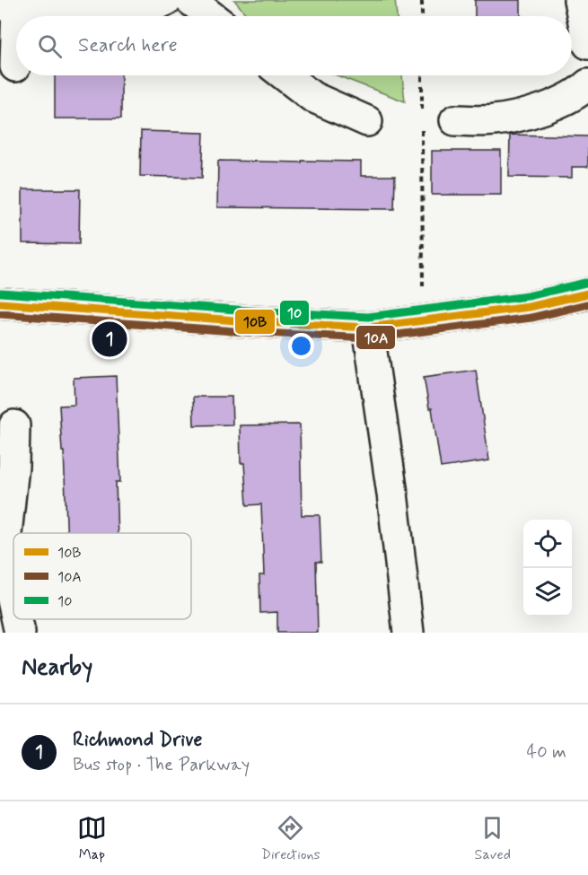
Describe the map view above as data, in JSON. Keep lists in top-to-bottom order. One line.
{"lines":["transit line 10","transit line 10B","transit line 10A"],"legend":["10B","10A","10"],"page":{"search":"Search here","pins":"1","heading":"Nearby","list":[{"mark":"1","name":"Richmond Drive","note":"Bus stop · The Parkway","value":"40 m"}],"nav":["Map","Directions","Saved"]}}
